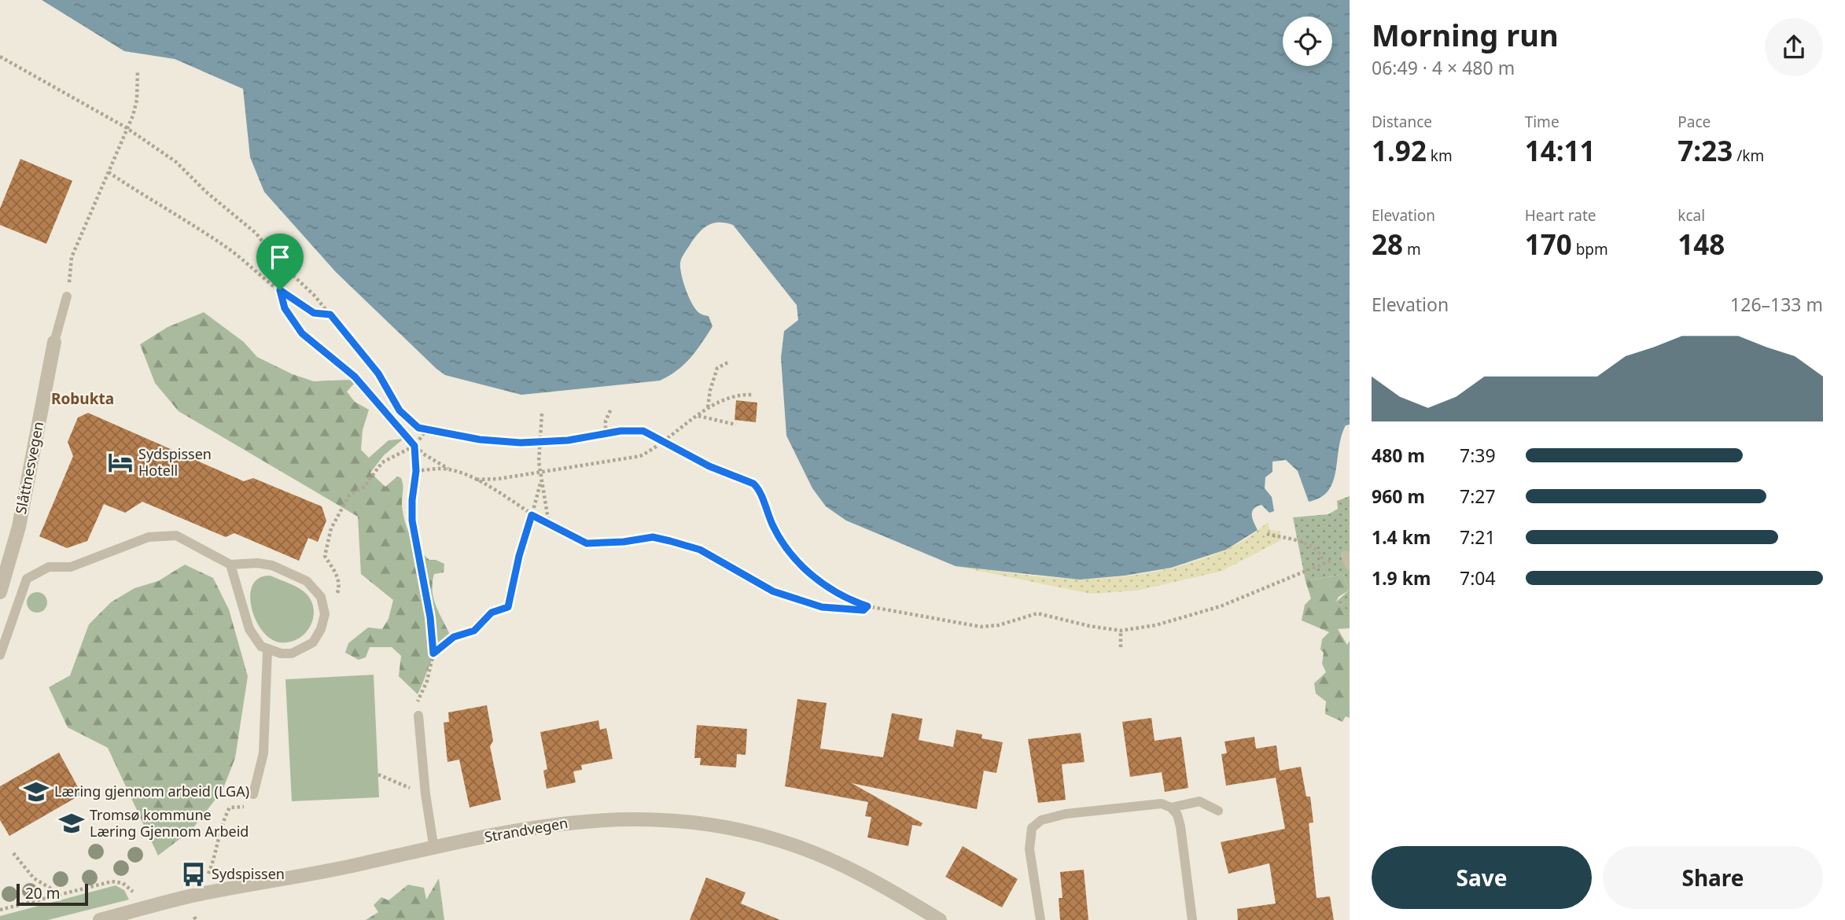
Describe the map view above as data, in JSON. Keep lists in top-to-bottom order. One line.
{"streets":{"street":["Slåttnesvegen","Strandvegen"]},"districts":["Robukta"],"places":{"hotel":["Sydspissen Hotell"],"school or university":["Læring gjennom arbeid (LGA)","Tromsø kommune Læring Gjennom Arbeid"],"bus stop":["Sydspissen"]},"scale_bar":"20 m","page":{"heading":["Morning run","06:49 · 4 × 480 m"],"stats":[["Distance","1.92 km"],["Time","14:11"],["Pace","7:23 /km"],["Elevation","28 m"],["Heart rate","170 bpm"],["kcal","148"]],"chart":["Elevation","126–133 m"],"list":[{"name":"480 m","note":"7:39"},{"name":"960 m","note":"7:27"},{"name":"1.4 km","note":"7:21"},{"name":"1.9 km","note":"7:04"}],"buttons":["Save","Share"],"scale":"20 m"}}
